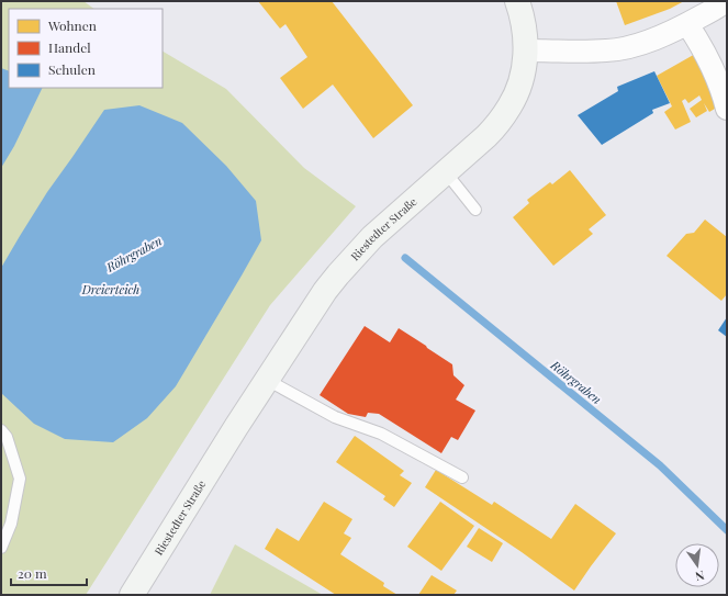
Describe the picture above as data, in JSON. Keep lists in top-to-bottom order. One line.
{"streets":{"main road":["Riestedter Straße"]},"water":["Röhrgraben","Dreierteich"],"legend":["Wohnen","Handel","Schulen"],"scale_bar":"20 m","north":"bottom"}
